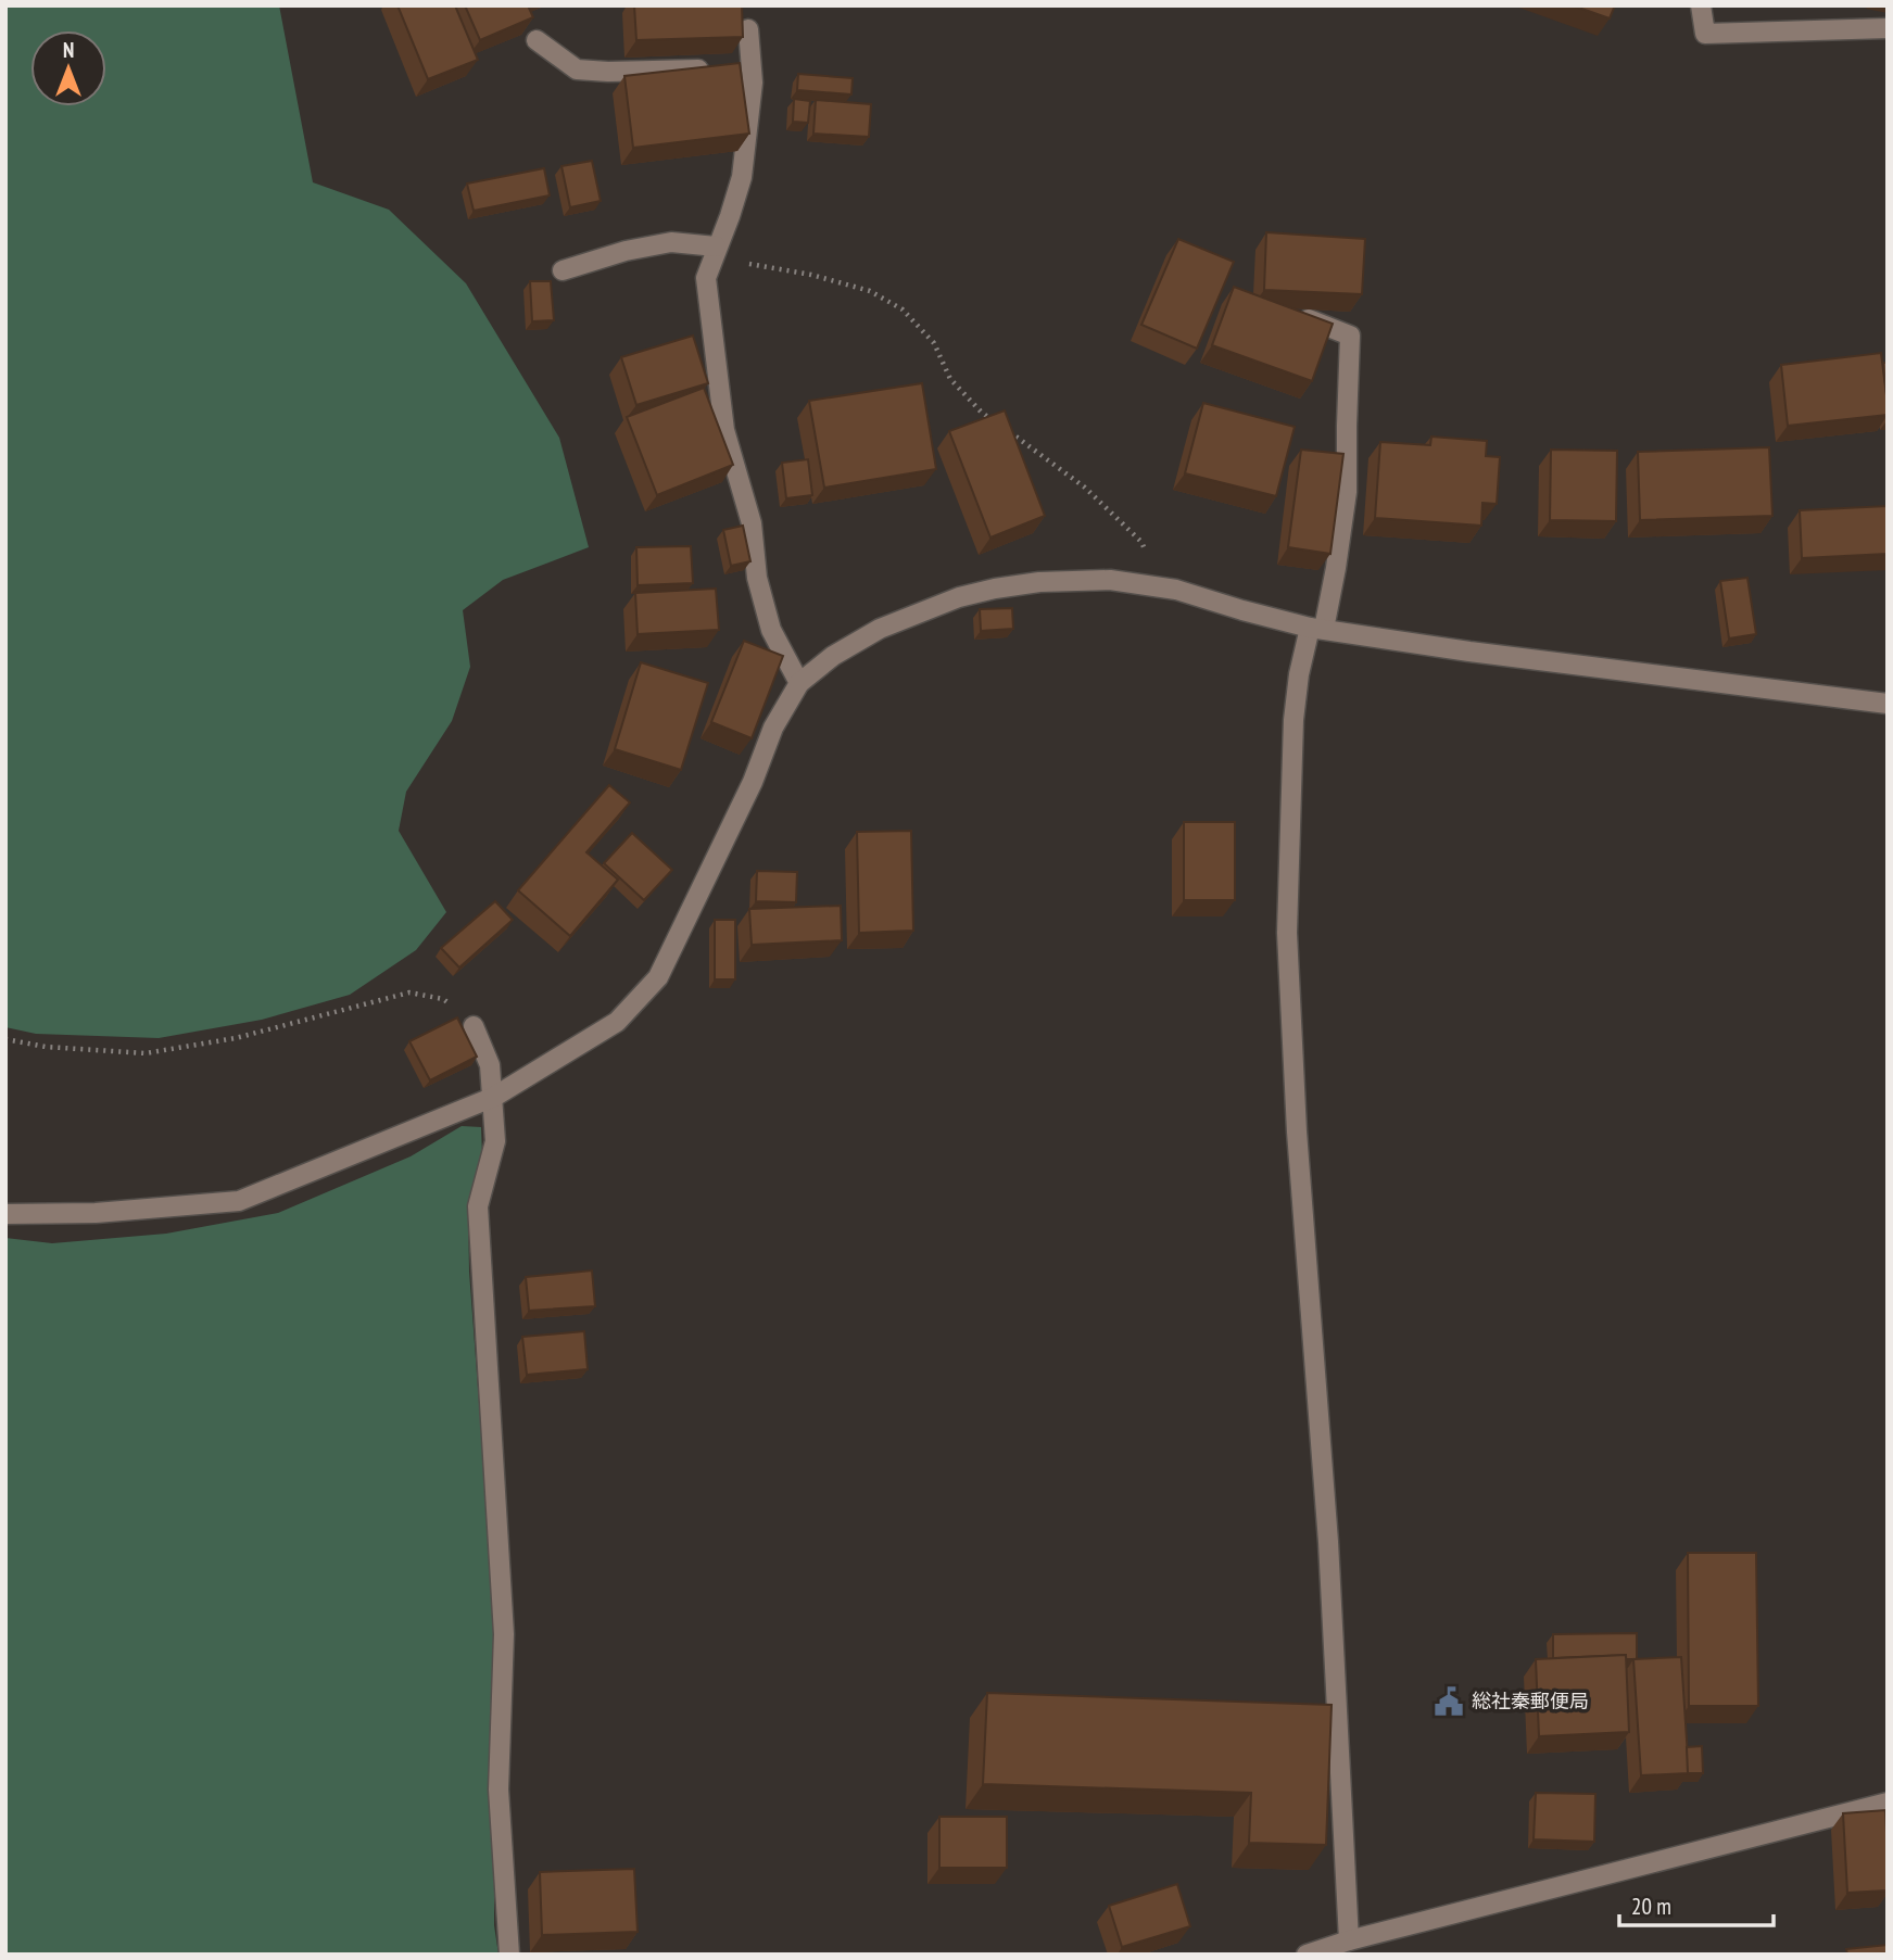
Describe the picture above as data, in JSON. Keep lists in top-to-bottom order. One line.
{"places":{"public building":["総社秦郵便局"]},"scale_bar":"20 m","north":"top"}
